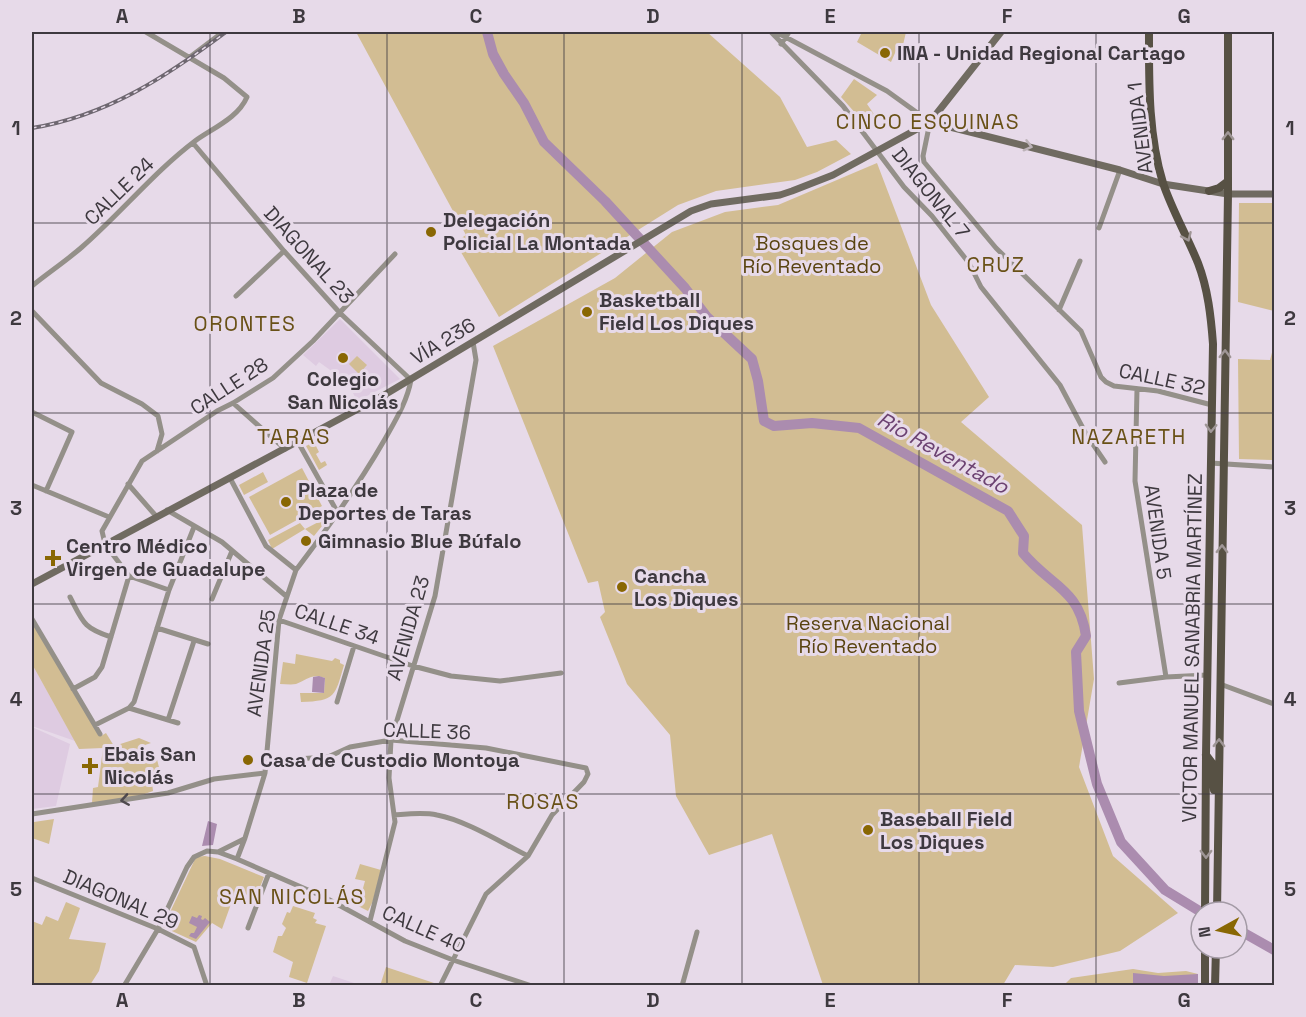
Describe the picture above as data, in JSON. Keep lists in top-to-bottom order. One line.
{"streets":{"main road":["AVENIDA 1","VÍA 236","VICTOR MANUEL SANABRIA MARTÍNEZ"],"street":["CALLE 24","DIAGONAL 7","DIAGONAL 23","CALLE 32","CALLE 28","AVENIDA 5","CALLE 34","AVENIDA 23","AVENIDA 25","CALLE 36","DIAGONAL 29","CALLE 40"]},"crossings":[["AVENIDA 1","VICTOR MANUEL SANABRIA MARTÍNEZ"],["CALLE 24","DIAGONAL 23"],["DIAGONAL 7","VÍA 236"],["DIAGONAL 23","VÍA 236"],["DIAGONAL 23","CALLE 28"],["DIAGONAL 23","AVENIDA 25"],["VÍA 236","CALLE 28"],["VÍA 236","AVENIDA 23"],["VÍA 236","AVENIDA 25"],["CALLE 32","AVENIDA 5"],["CALLE 32","VICTOR MANUEL SANABRIA MARTÍNEZ"],["CALLE 34","AVENIDA 23"],["CALLE 34","AVENIDA 25"],["AVENIDA 23","CALLE 36"],["AVENIDA 23","CALLE 40"],["AVENIDA 25","CALLE 36"],["AVENIDA 25","CALLE 40"],["DIAGONAL 29","CALLE 40"]],"districts":["CINCO ESQUINAS","CRUZ","ORONTES","TARAS","NAZARETH","ROSAS","SAN NICOLÁS"],"water":["Rio Reventado"],"parks":["Bosques de Río Reventado","Reserva Nacional Río Reventado"],"places":{"other":["INA - Unidad Regional Cartago","Delegación Policial La Montada","Basketball Field Los Diques","Colegio San Nicolás","Plaza de Deportes de Taras","Gimnasio Blue Búfalo","Cancha Los Diques","Casa de Custodio Montoya","Baseball Field Los Diques"],"health":["Centro Médico Virgen de Guadalupe","Ebais San Nicolás"]},"north":"left","grid":{"columns":["A","B","C","D","E","F","G"],"rows":["1","2","3","4","5"]}}
